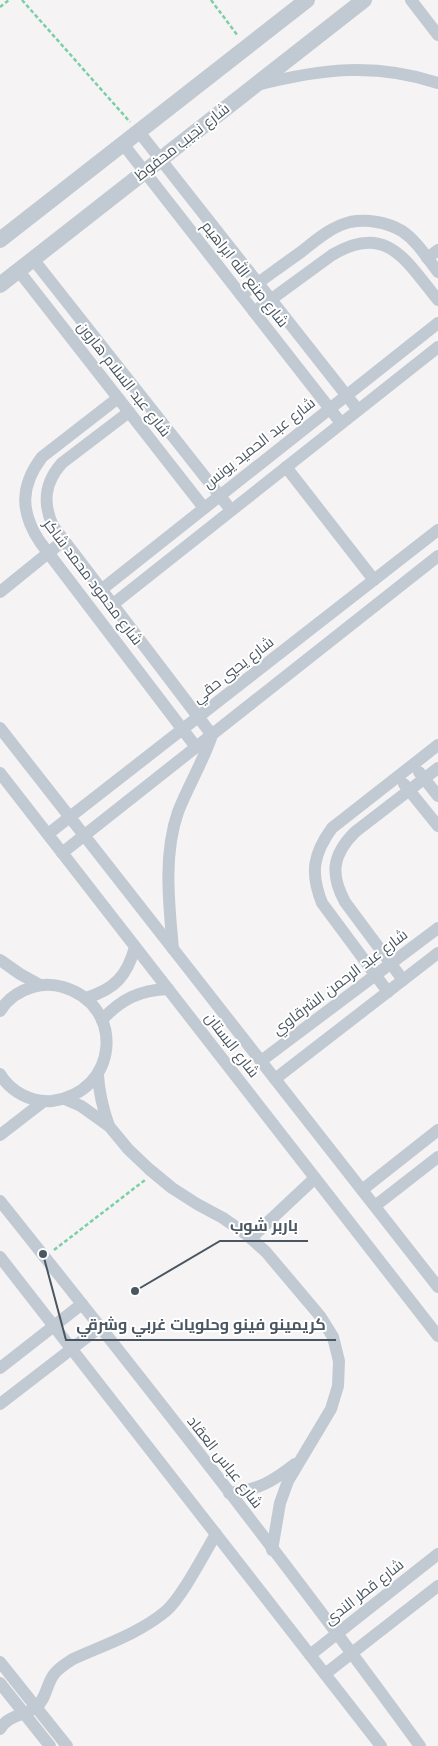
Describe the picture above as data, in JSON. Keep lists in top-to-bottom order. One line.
{"streets":{"street":["شارع نجيب محفوظ","شارع صنع الله ابراهيم","شارع عبد السلام هارون","شارع عبد الحميد يونس","شارع محمود محمد شاكر","شارع يحيي حقي","شارع عبد الرحمن الشرقاوي","شارع البستان","شارع عباس العقاد","شارع قطر الندى"]},"crossings":[["شارع نجيب محفوظ","شارع صنع الله ابراهيم"],["شارع نجيب محفوظ","شارع عبد السلام هارون"],["شارع صنع الله ابراهيم","شارع عبد الحميد يونس"],["شارع عبد السلام هارون","شارع عبد الحميد يونس"],["شارع عبد السلام هارون","شارع محمود محمد شاكر"],["شارع عبد الحميد يونس","شارع محمود محمد شاكر"],["شارع محمود محمد شاكر","شارع يحيي حقي"],["شارع يحيي حقي","شارع البستان"],["شارع عبد الرحمن الشرقاوي","شارع البستان"],["شارع عباس العقاد","شارع قطر الندى"]],"places":["كريمينو فينو وحلويات غربي وشرقي","باربر شوب"]}
